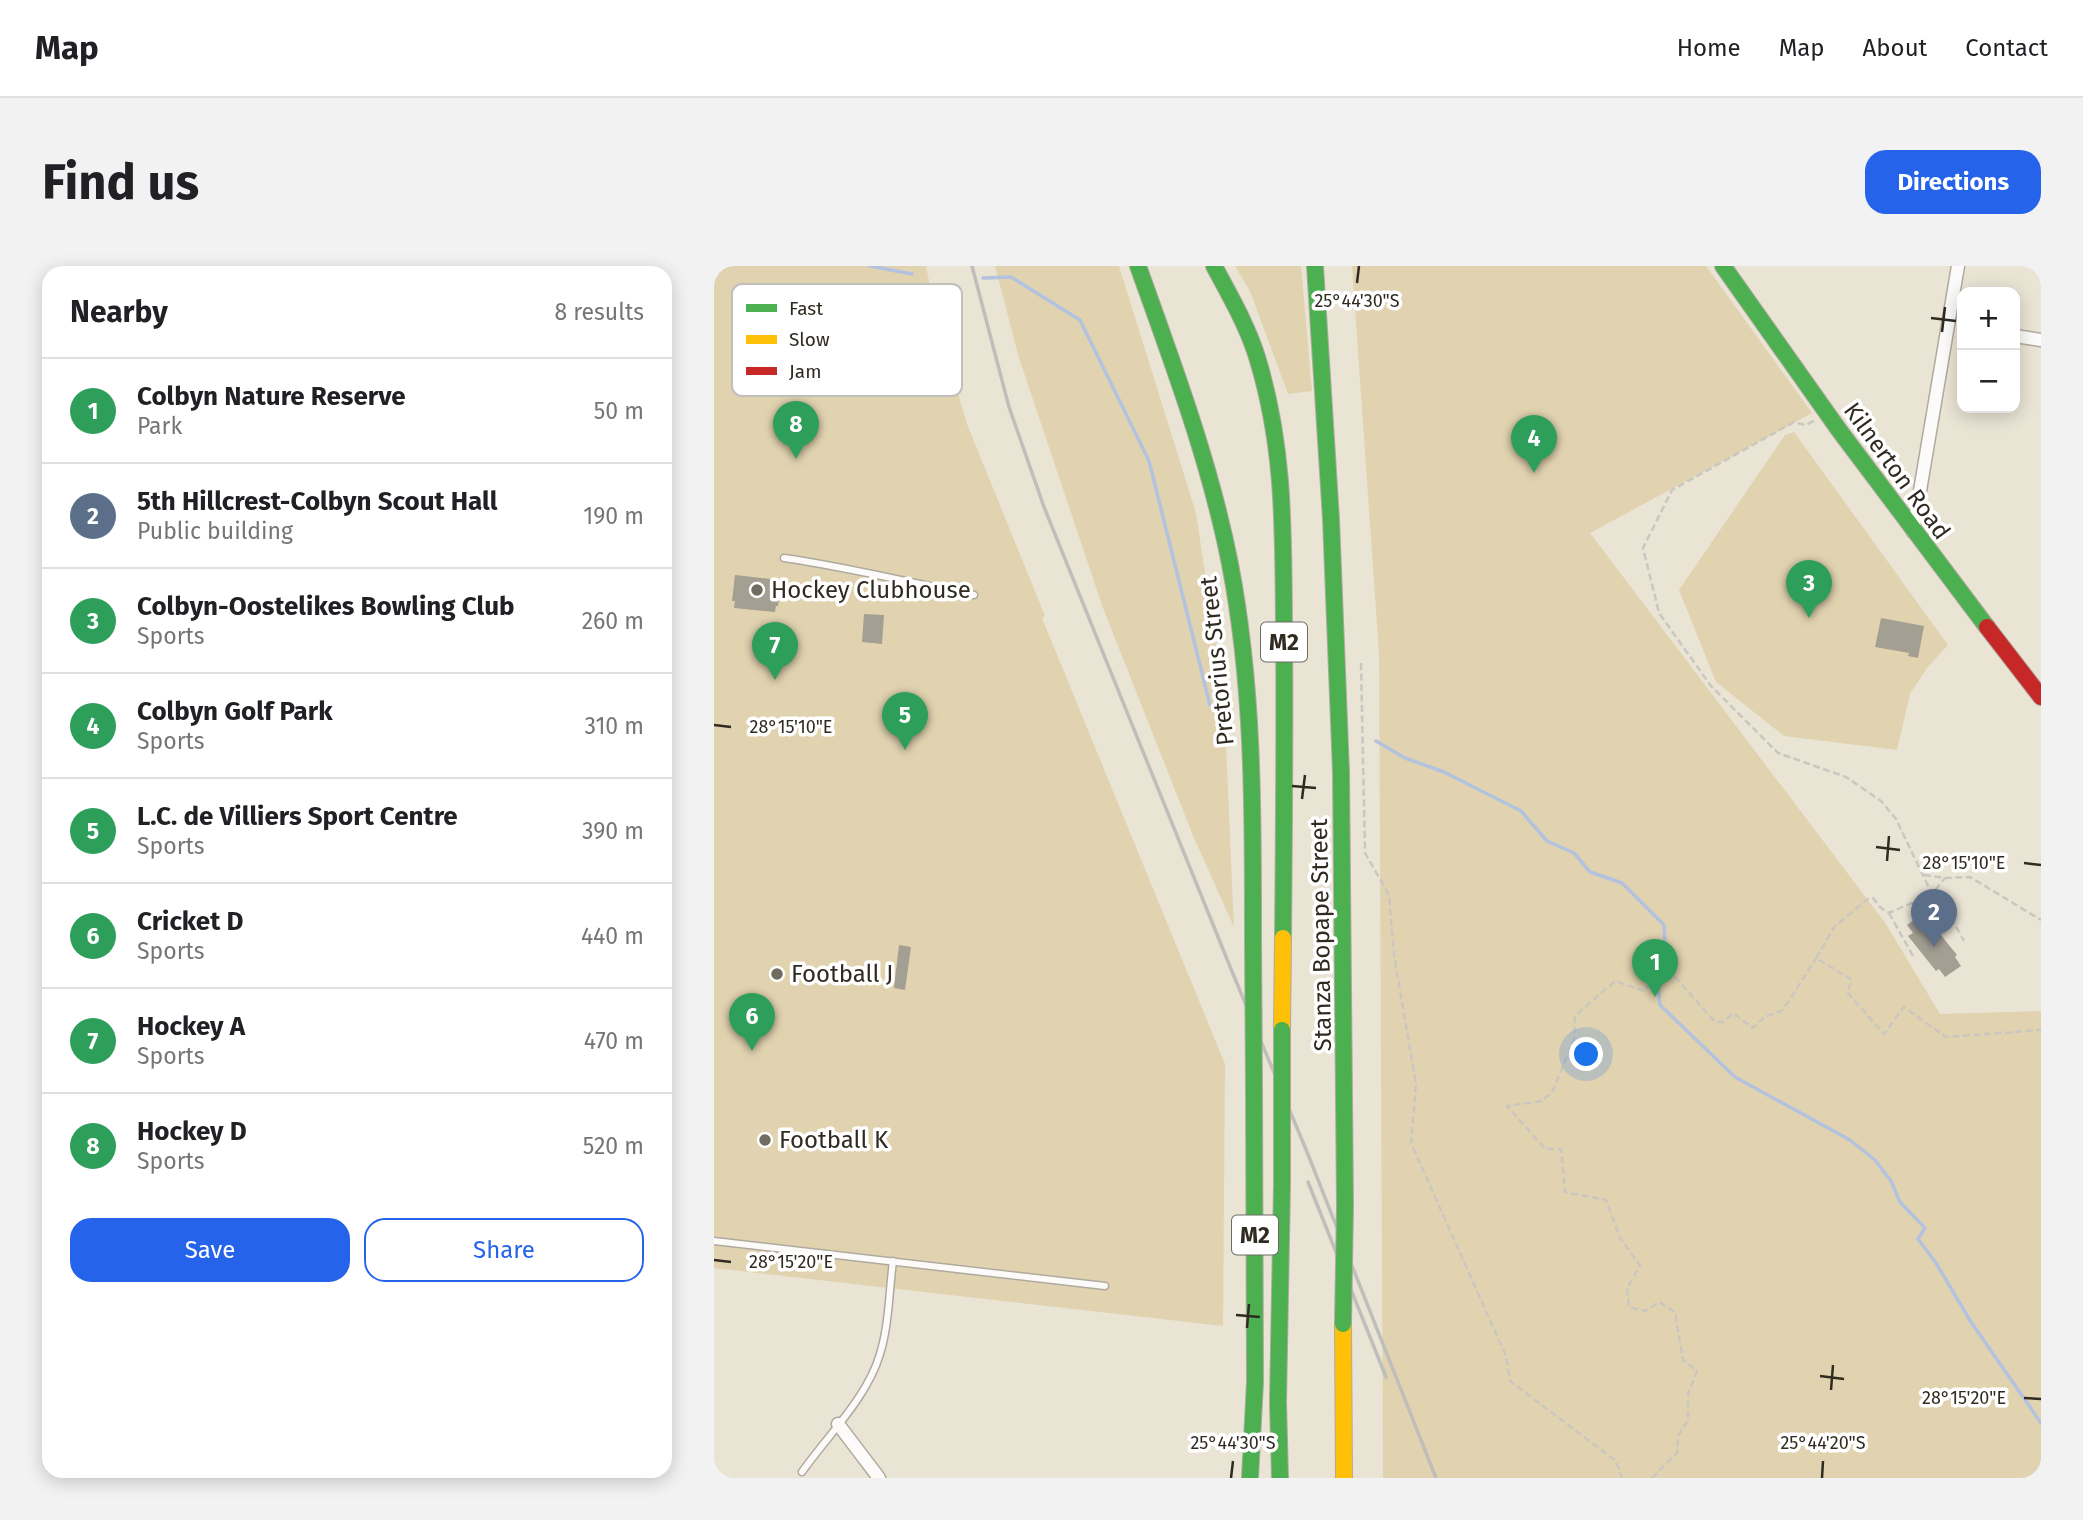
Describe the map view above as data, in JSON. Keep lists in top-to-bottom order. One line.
{"streets":{"main road":["Kilnerton Road","M2","Pretorius Street","Stanza Bopape Street"]},"crossings":[["M2","Pretorius Street"]],"places":["Hockey Clubhouse","Football J","Football K"],"legend":["Fast","Slow","Jam"],"page":{"header":"Map","nav":["Home","Map","About","Contact"],"buttons":["Directions",["Save","Share"]],"title":"Find us","heading":["Nearby","8 results"],"map_buttons":["+","−"],"list":[{"mark":"1","name":"Colbyn Nature Reserve","note":"Park","value":"50 m"},{"mark":"2","name":"5th Hillcrest-Colbyn Scout Hall","note":"Public building","value":"190 m"},{"mark":"3","name":"Colbyn-Oostelikes Bowling Club","note":"Sports","value":"260 m"},{"mark":"4","name":"Colbyn Golf Park","note":"Sports","value":"310 m"},{"mark":"5","name":"L.C. de Villiers Sport Centre","note":"Sports","value":"390 m"},{"mark":"6","name":"Cricket D","note":"Sports","value":"440 m"},{"mark":"7","name":"Hockey A","note":"Sports","value":"470 m"},{"mark":"8","name":"Hockey D","note":"Sports","value":"520 m"}],"pins":["8","4","3","7","5","2","1","6"]},"coordinates":["25°44'30\"S","28°15'10\"E","28°15'20\"E","25°44'20\"S"]}
